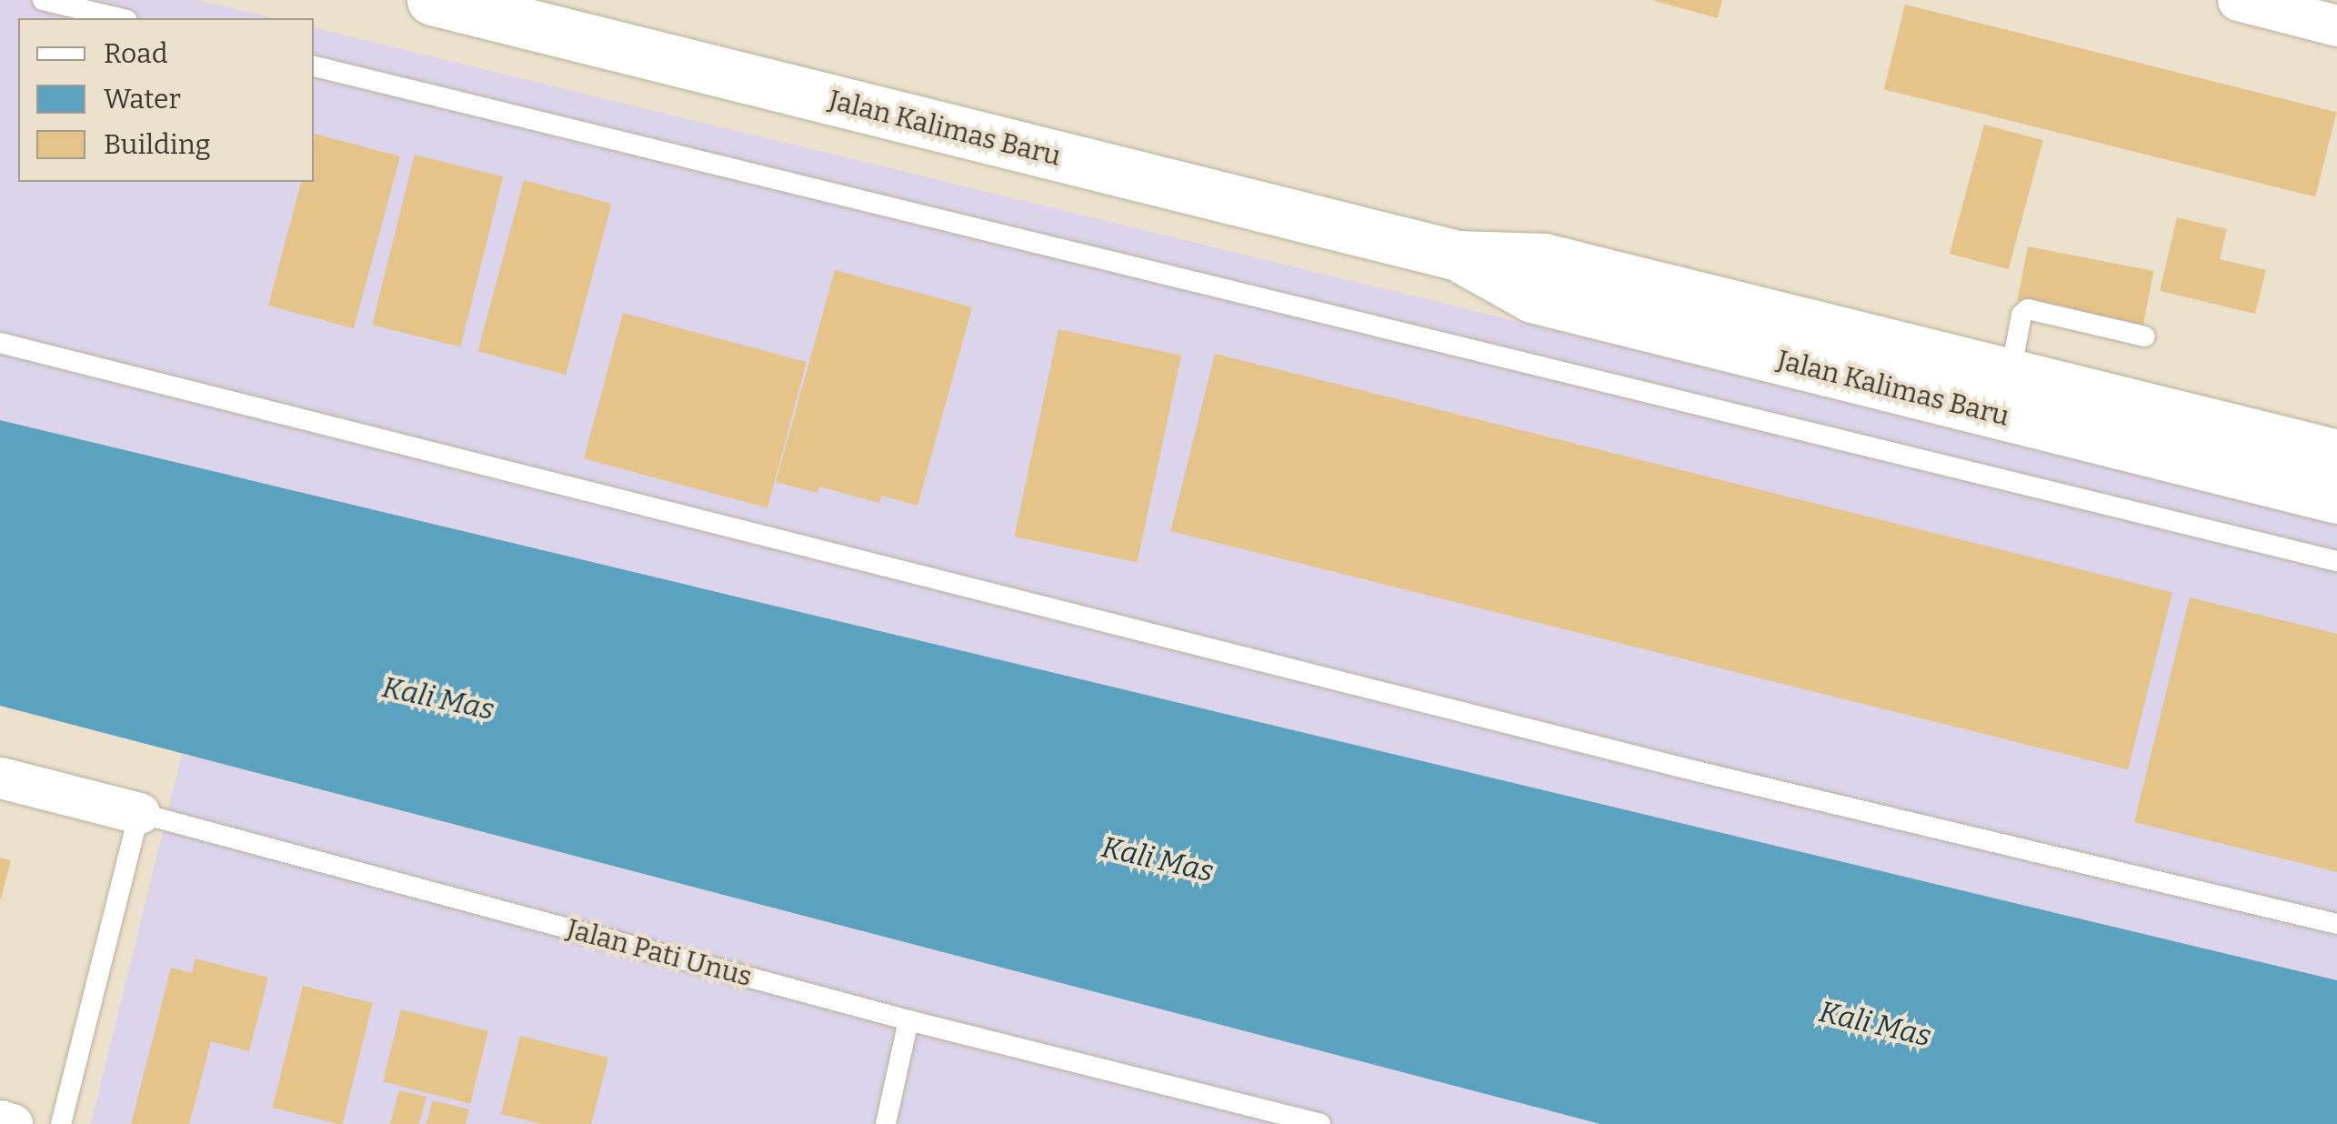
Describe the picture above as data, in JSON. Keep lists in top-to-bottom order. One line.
{"streets":{"street":["Jalan Kalimas Baru","Jalan Pati Unus"]},"water":["Kali Mas"],"legend":["Road","Water","Building"]}
